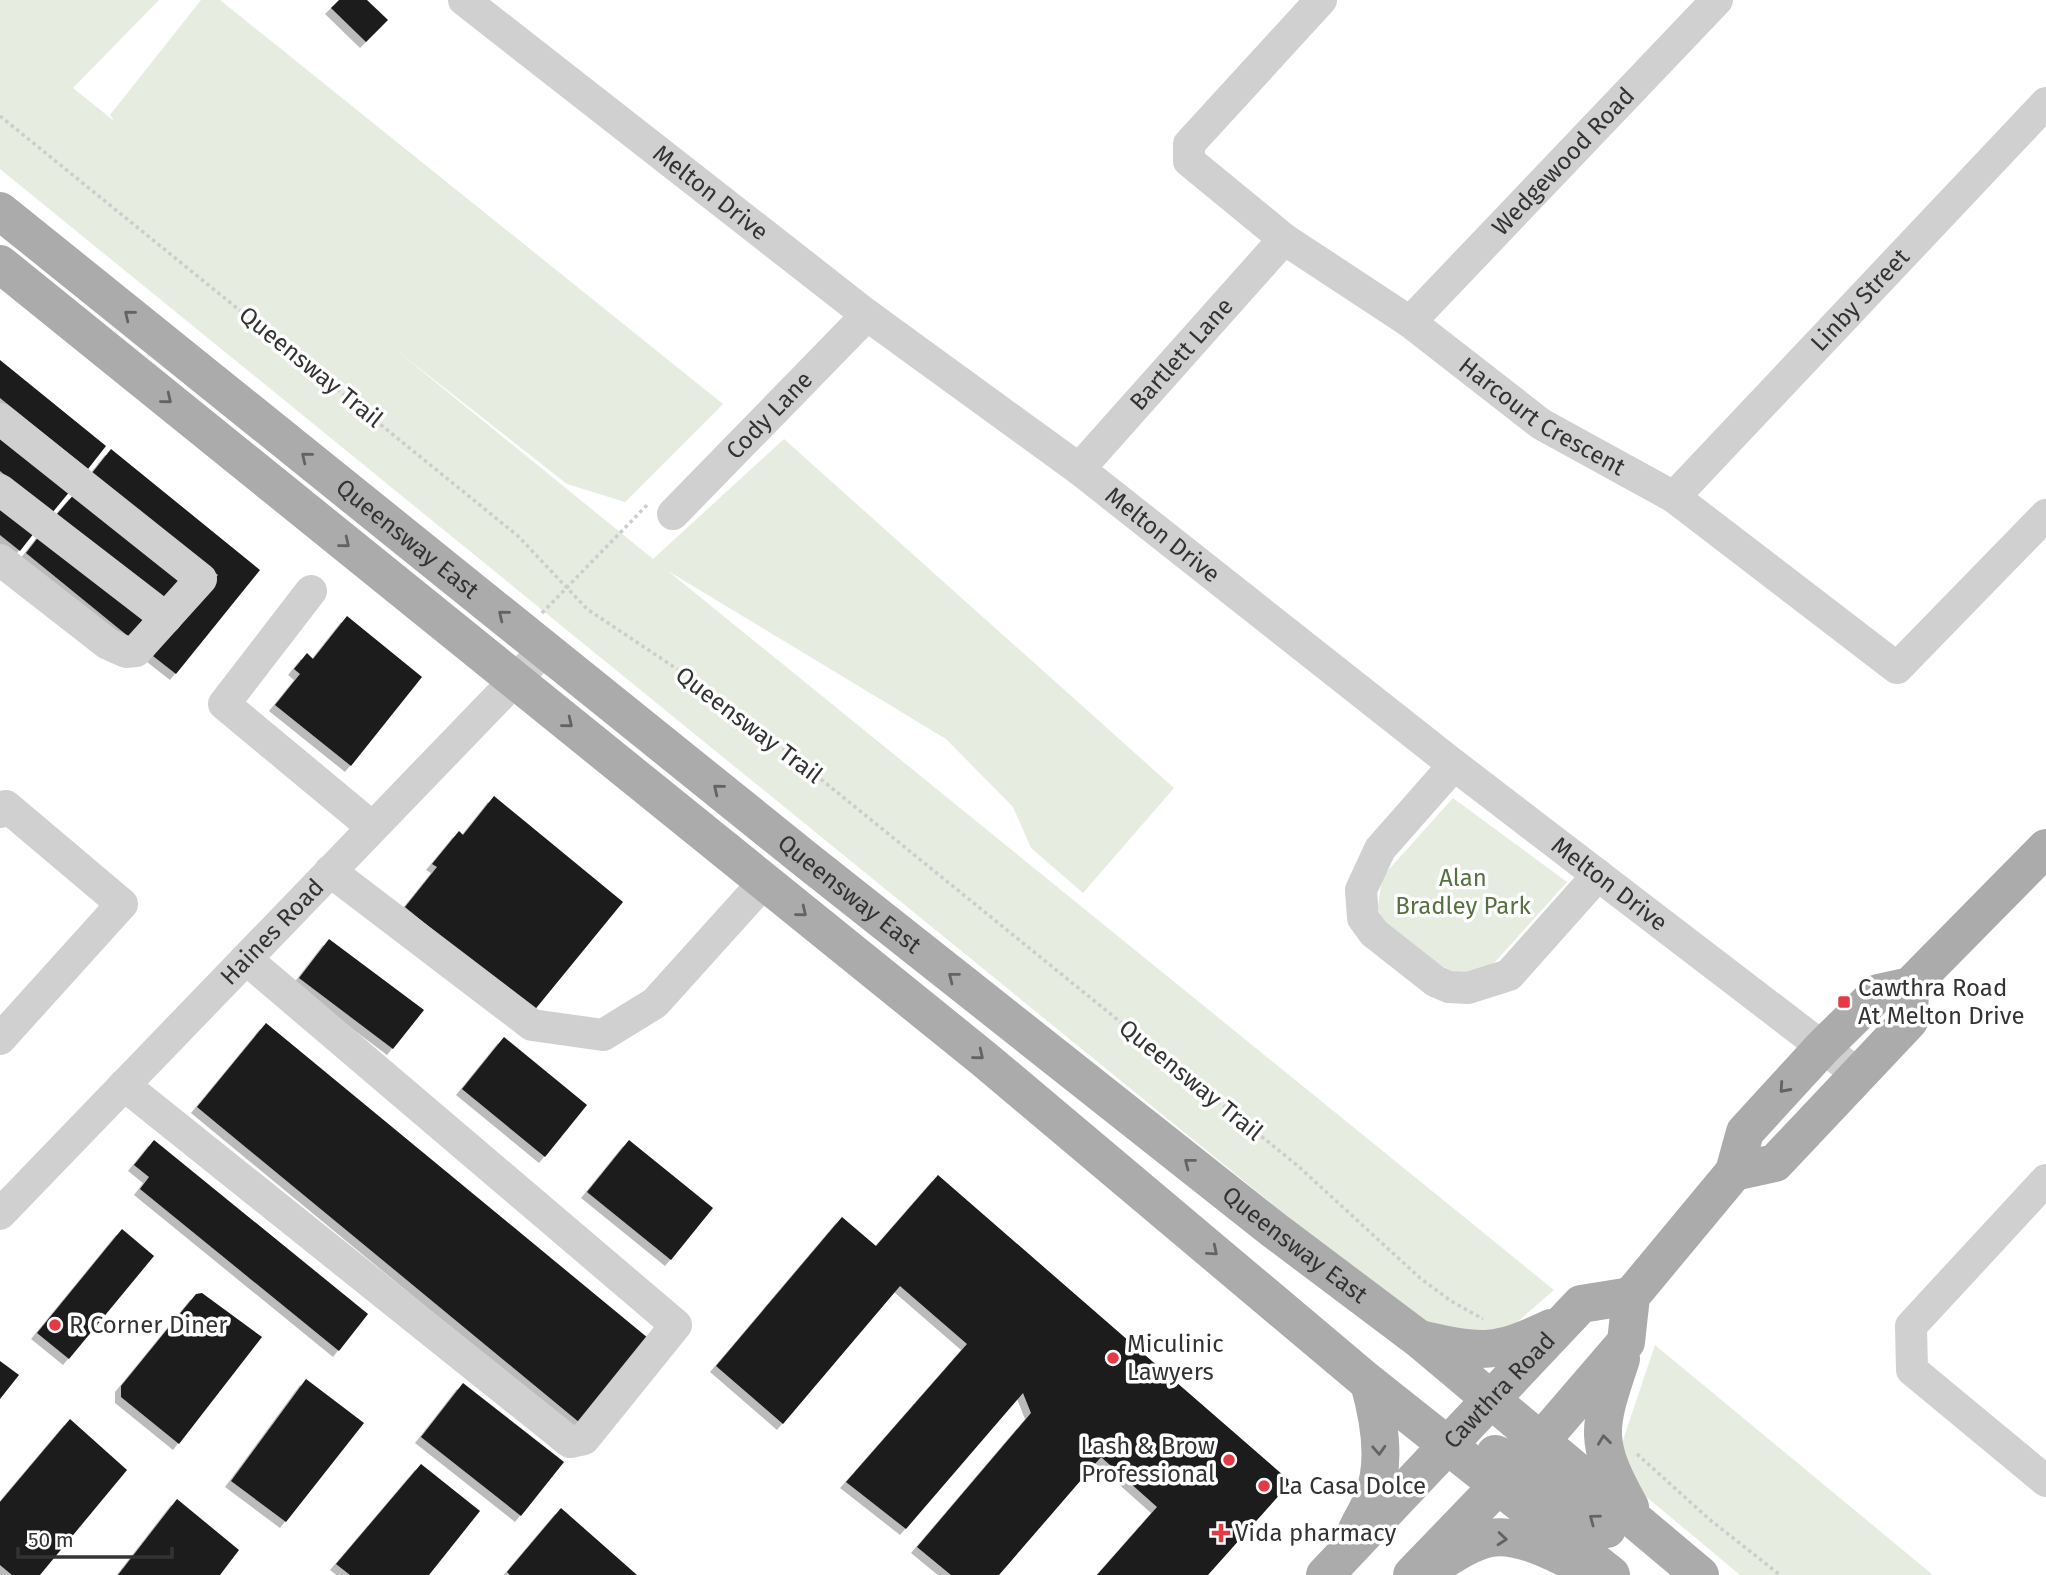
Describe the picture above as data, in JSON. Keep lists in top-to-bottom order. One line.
{"streets":{"main road":["Queensway East","Cawthra Road"],"street":["Wedgewood Road","Melton Drive","Linby Street","Bartlett Lane","Cody Lane","Harcourt Crescent","Haines Road"],"path":["Queensway Trail"]},"crossings":[["Wedgewood Road","Harcourt Crescent"],["Melton Drive","Bartlett Lane"],["Melton Drive","Cody Lane"],["Linby Street","Harcourt Crescent"],["Bartlett Lane","Harcourt Crescent"],["Queensway East","Haines Road"],["Queensway East","Cawthra Road"]],"parks":["Alan Bradley Park"],"places":{"transit":["Cawthra Road At Melton Drive"],"other":["R Corner Diner","Miculinic Lawyers","Lash & Brow Professional","La Casa Dolce"],"health":["Vida pharmacy"]},"scale_bar":"50 m"}
